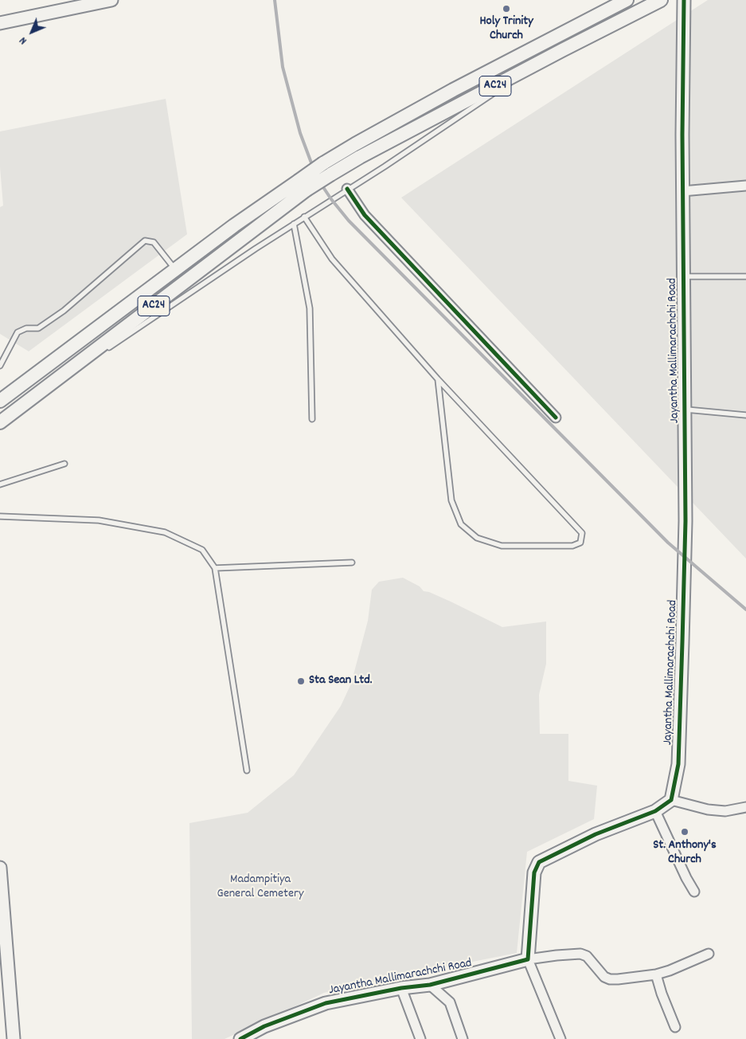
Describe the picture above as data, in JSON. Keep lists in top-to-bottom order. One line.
{"streets":{"main road":["AC24"],"street":["Jayantha Mallimarachchi Road"]},"parks":["Madampitiya General Cemetery"],"places":["Holy Trinity Church","Sta Sean Ltd.","St. Anthony's Church"],"north":"bottom left"}
